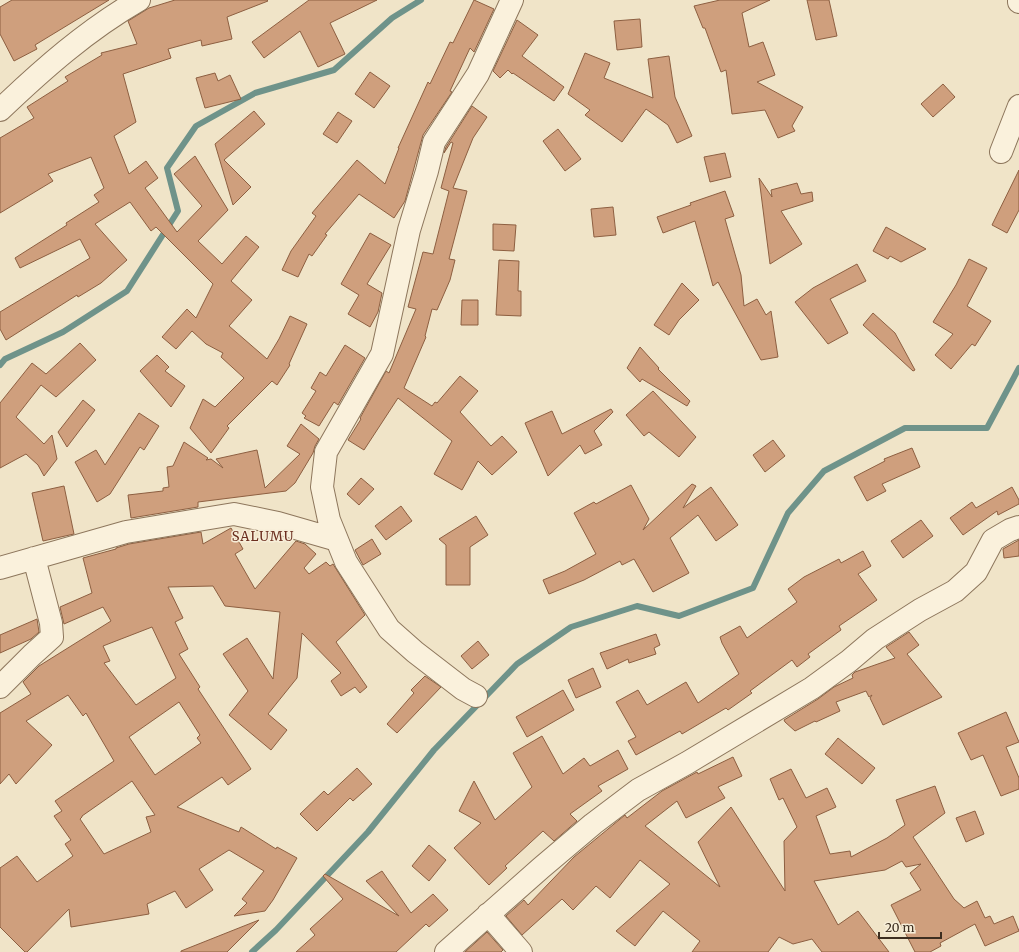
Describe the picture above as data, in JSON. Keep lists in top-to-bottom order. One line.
{"districts":["SALUMU"],"scale_bar":"20 m"}
